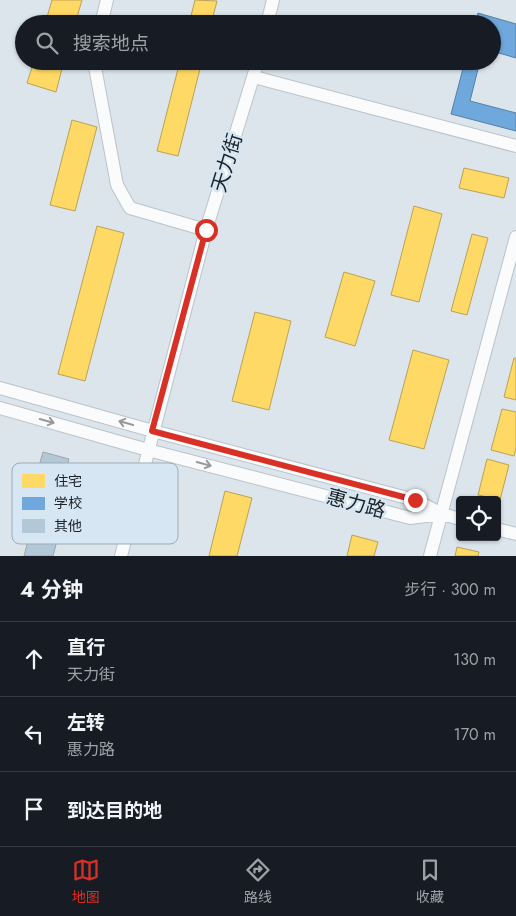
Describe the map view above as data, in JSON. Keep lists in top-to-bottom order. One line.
{"streets":{"street":["天力街","惠力路"]},"crossings":[["天力街","惠力路"]],"legend":["住宅","学校","其他"],"page":{"search":"搜索地点","heading":["4 分钟","步行 · 300 m"],"list":[["直行","天力街","130 m"],["左转","惠力路","170 m"],"到达目的地"],"nav":["地图","路线","收藏"]}}
